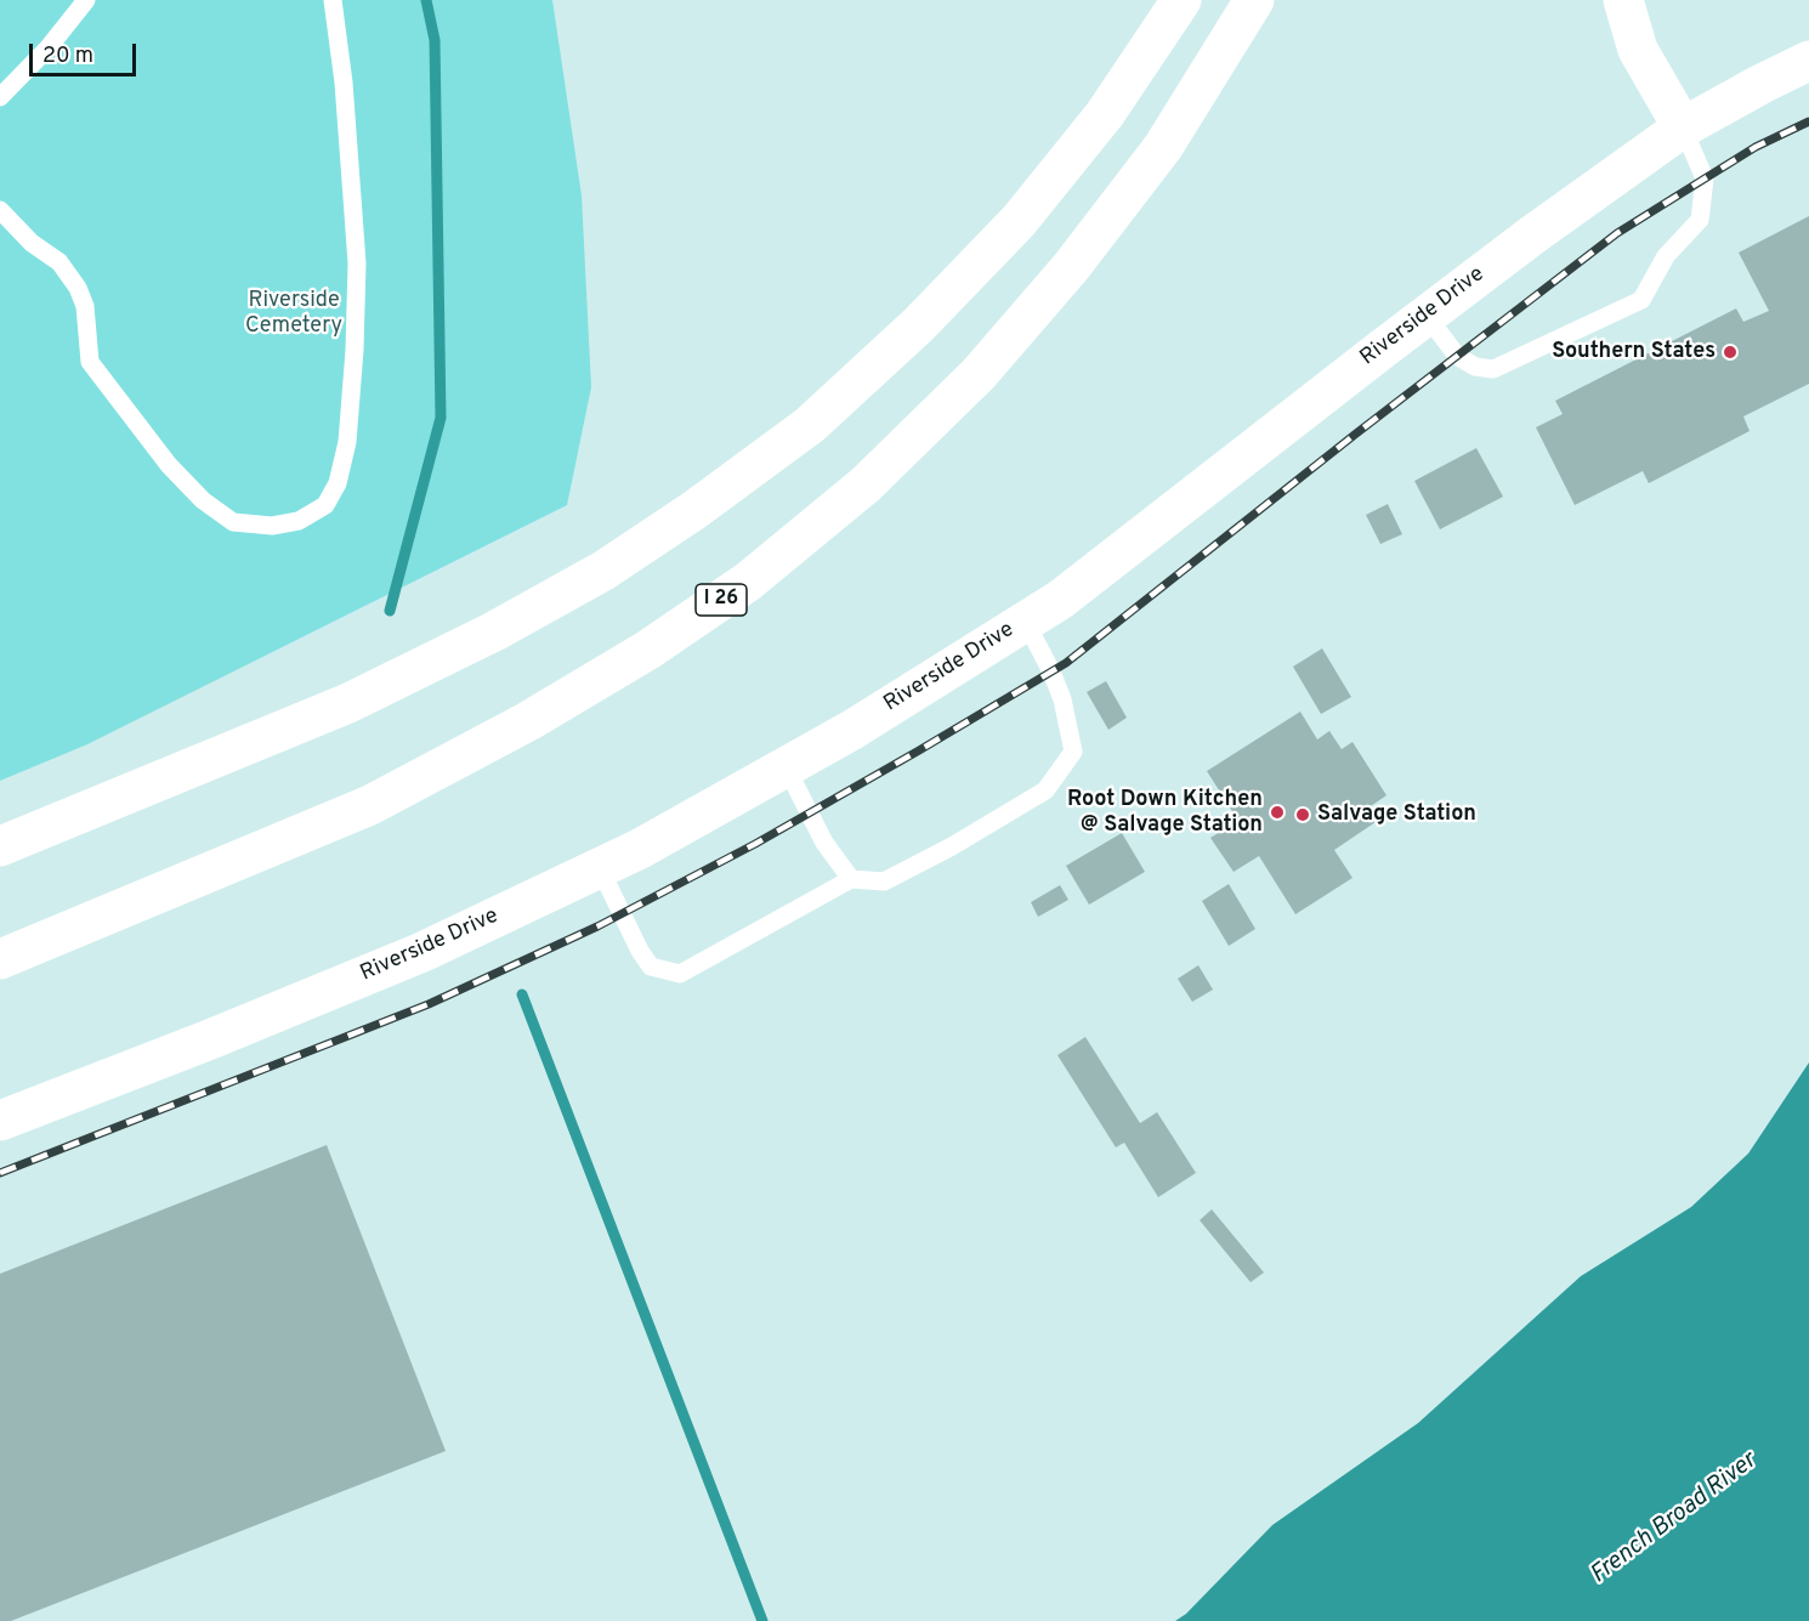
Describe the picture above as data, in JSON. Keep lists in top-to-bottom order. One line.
{"streets":{"main road":["Riverside Drive","I 26"]},"water":["French Broad River"],"parks":["Riverside Cemetery"],"places":["Southern States","Root Down Kitchen @ Salvage Station","Salvage Station"],"scale_bar":"20 m"}
